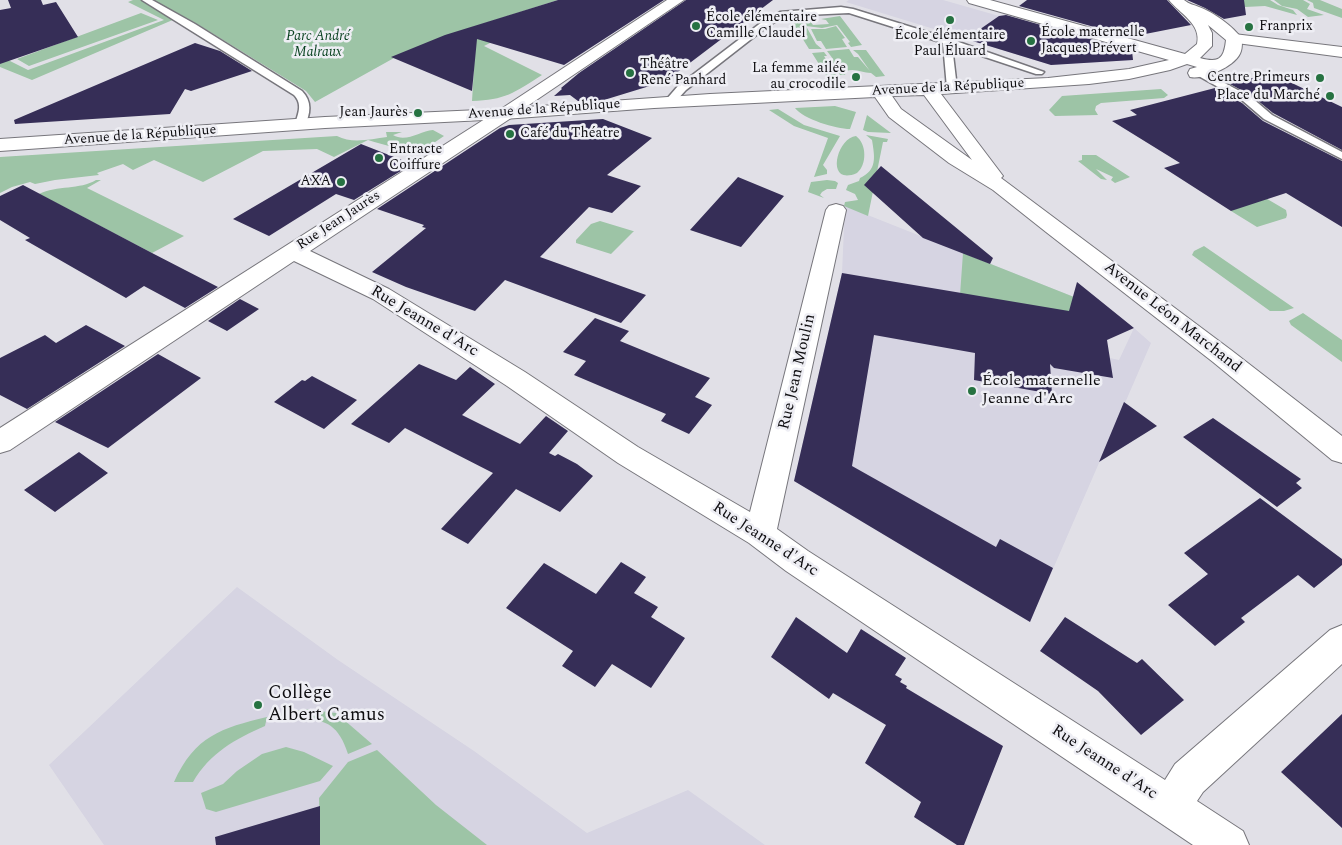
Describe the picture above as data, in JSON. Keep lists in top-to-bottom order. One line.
{"streets":{"street":["Avenue de la République","Rue Jean Jaurès","Avenue Léon Marchand","Rue Jeanne d'Arc","Rue Jean Moulin"]},"crossings":[["Avenue de la République","Rue Jean Jaurès"],["Avenue de la République","Avenue Léon Marchand"],["Rue Jean Jaurès","Rue Jeanne d'Arc"],["Rue Jeanne d'Arc","Rue Jean Moulin"]],"parks":["Parc André Malraux"],"places":["École élémentaire Paul Éluard","École élémentaire Camille Claudel","Franprix","École maternelle Jacques Prévert","Théâtre René Panhard","La femme ailée au crocodile","Centre Primeurs","Place du Marché","Jean Jaurès","Café du Théatre","Entracte Coiffure","AXA","École maternelle Jeanne d'Arc","Collège Albert Camus"]}
